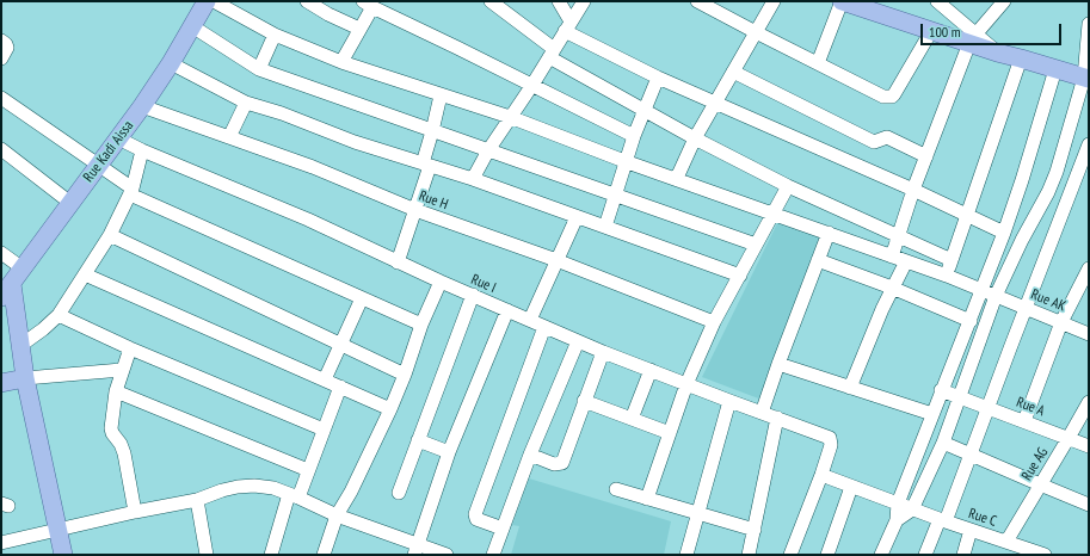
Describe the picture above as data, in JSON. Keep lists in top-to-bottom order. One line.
{"streets":{"main road":["Rue Kadi Aissa"],"street":["Rue H","Rue I","Rue AK","Rue A","Rue AG","Rue C"]},"crossings":[["Rue Kadi Aissa","Rue H"],["Rue Kadi Aissa","Rue I"],["Rue Kadi Aissa","Rue AK"],["Rue I","Rue C"],["Rue A","Rue AG"],["Rue AG","Rue C"]],"scale_bar":"100 m"}
